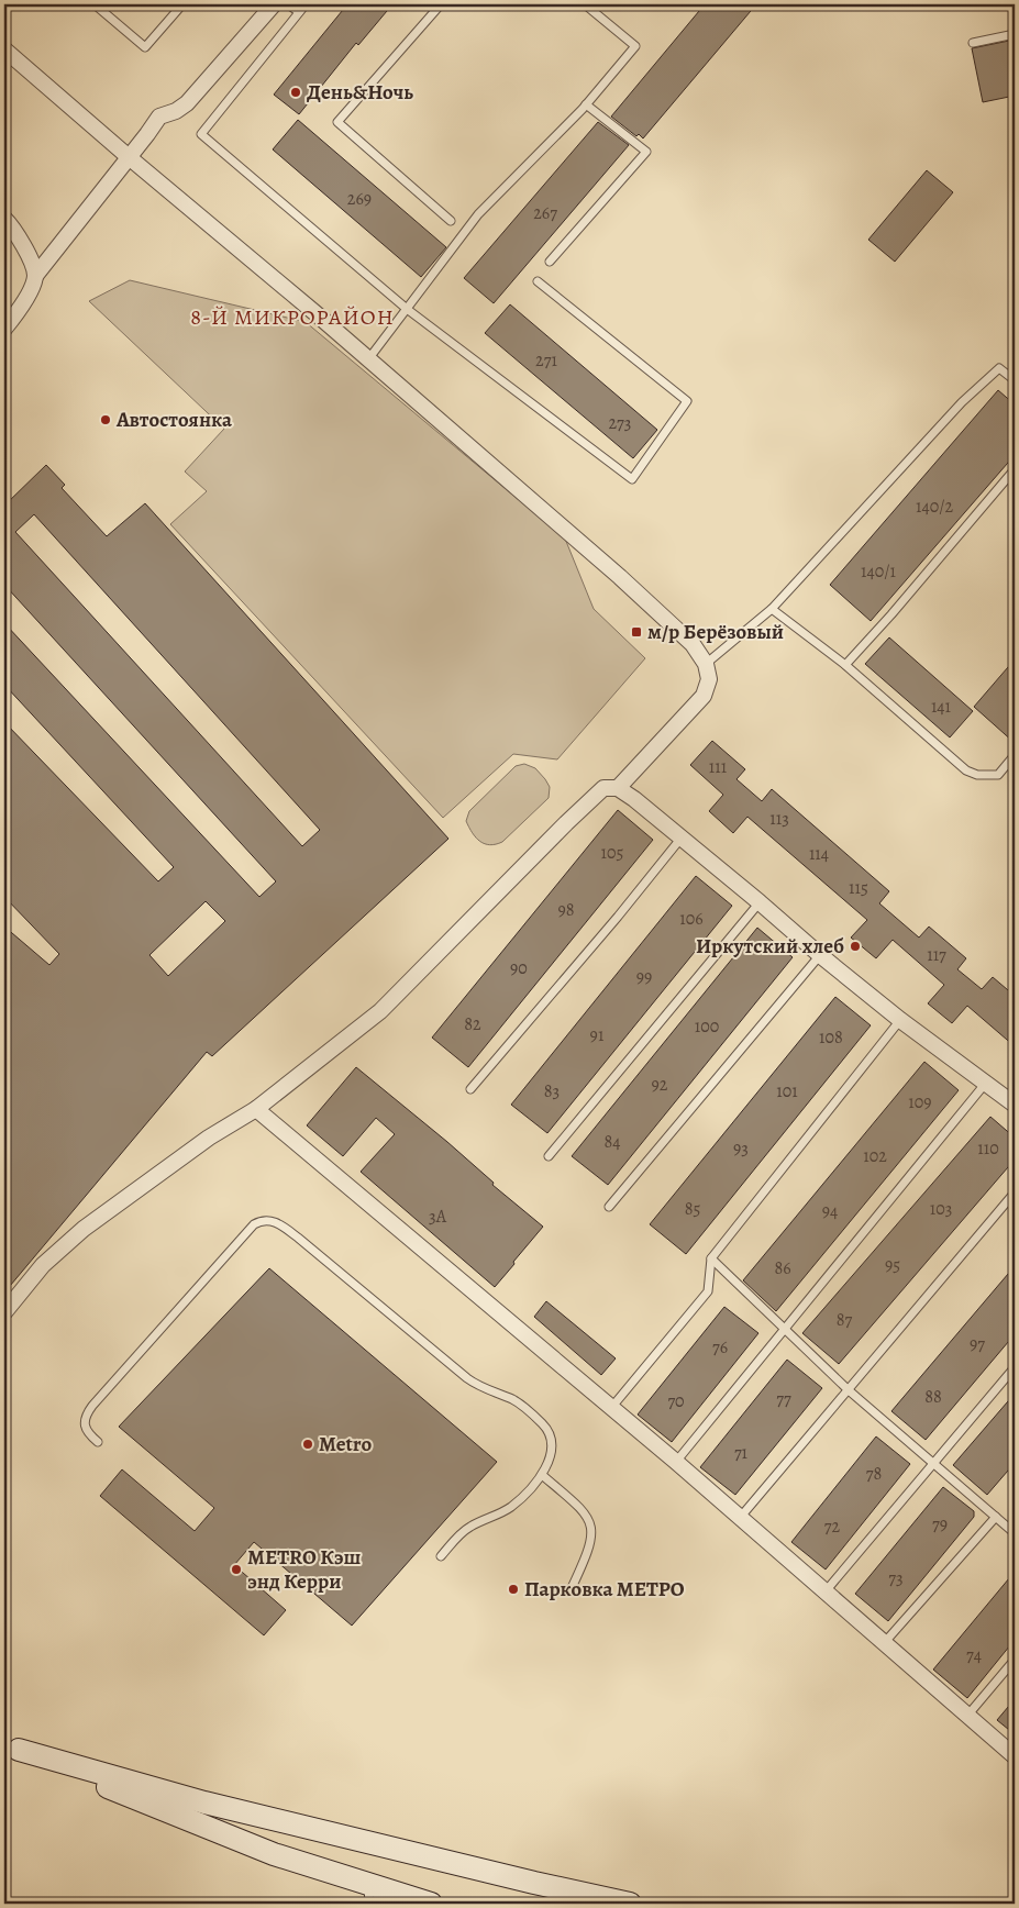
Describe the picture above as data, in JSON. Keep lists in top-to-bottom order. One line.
{"districts":["8-Й МИКРОРАЙОН"],"places":{"other":["День&Ночь","Автостоянка","Иркутский хлеб","Metro","METRO Кэш энд Керри","Парковка МЕТРО"],"transit":["м/р Берёзовый"]},"house_numbers":["269","267","271","273","140/2","140/1","141","111","113","105","114","115","98","106","117","90","99","82","100","91","108","92","83","101","109","84","93","110","102","85","103","94","3А","95","86","87","97","76","88","77","70","71","78","79","72","73","74"]}
